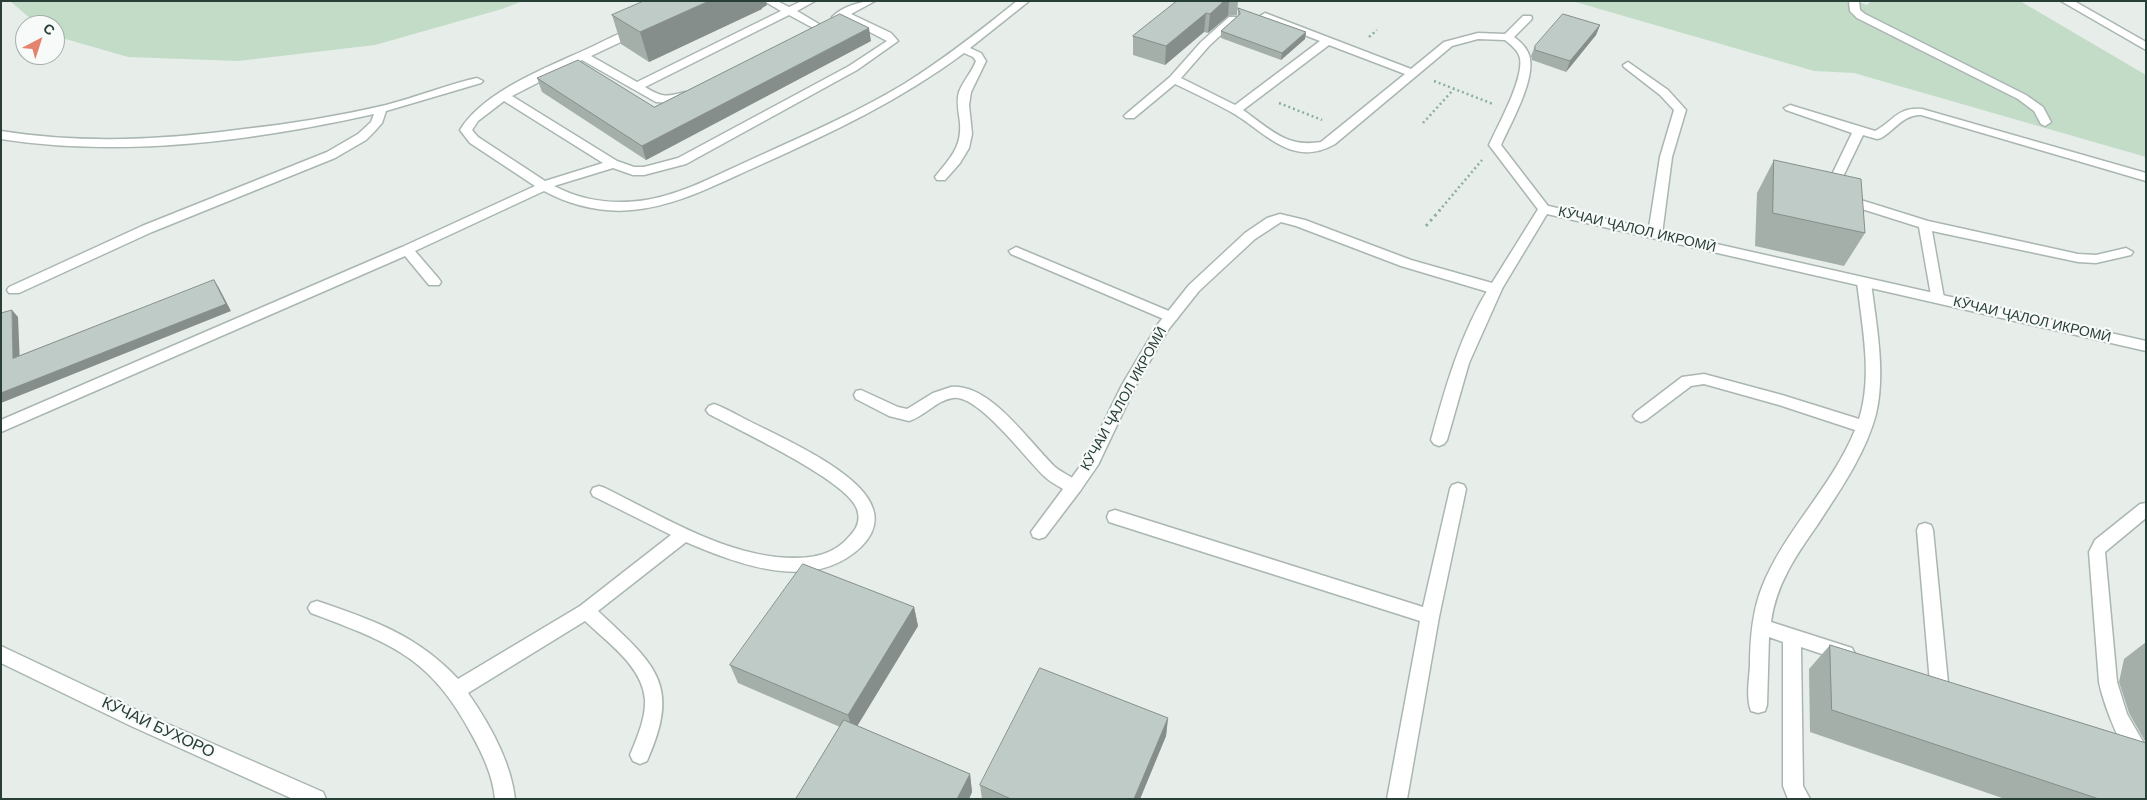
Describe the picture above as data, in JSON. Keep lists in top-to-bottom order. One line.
{"streets":{"street":["КӮЧАИ ҶАЛОЛ ИКРОМӢ","КӮЧАИ БУХОРО"]},"north":"top right"}
